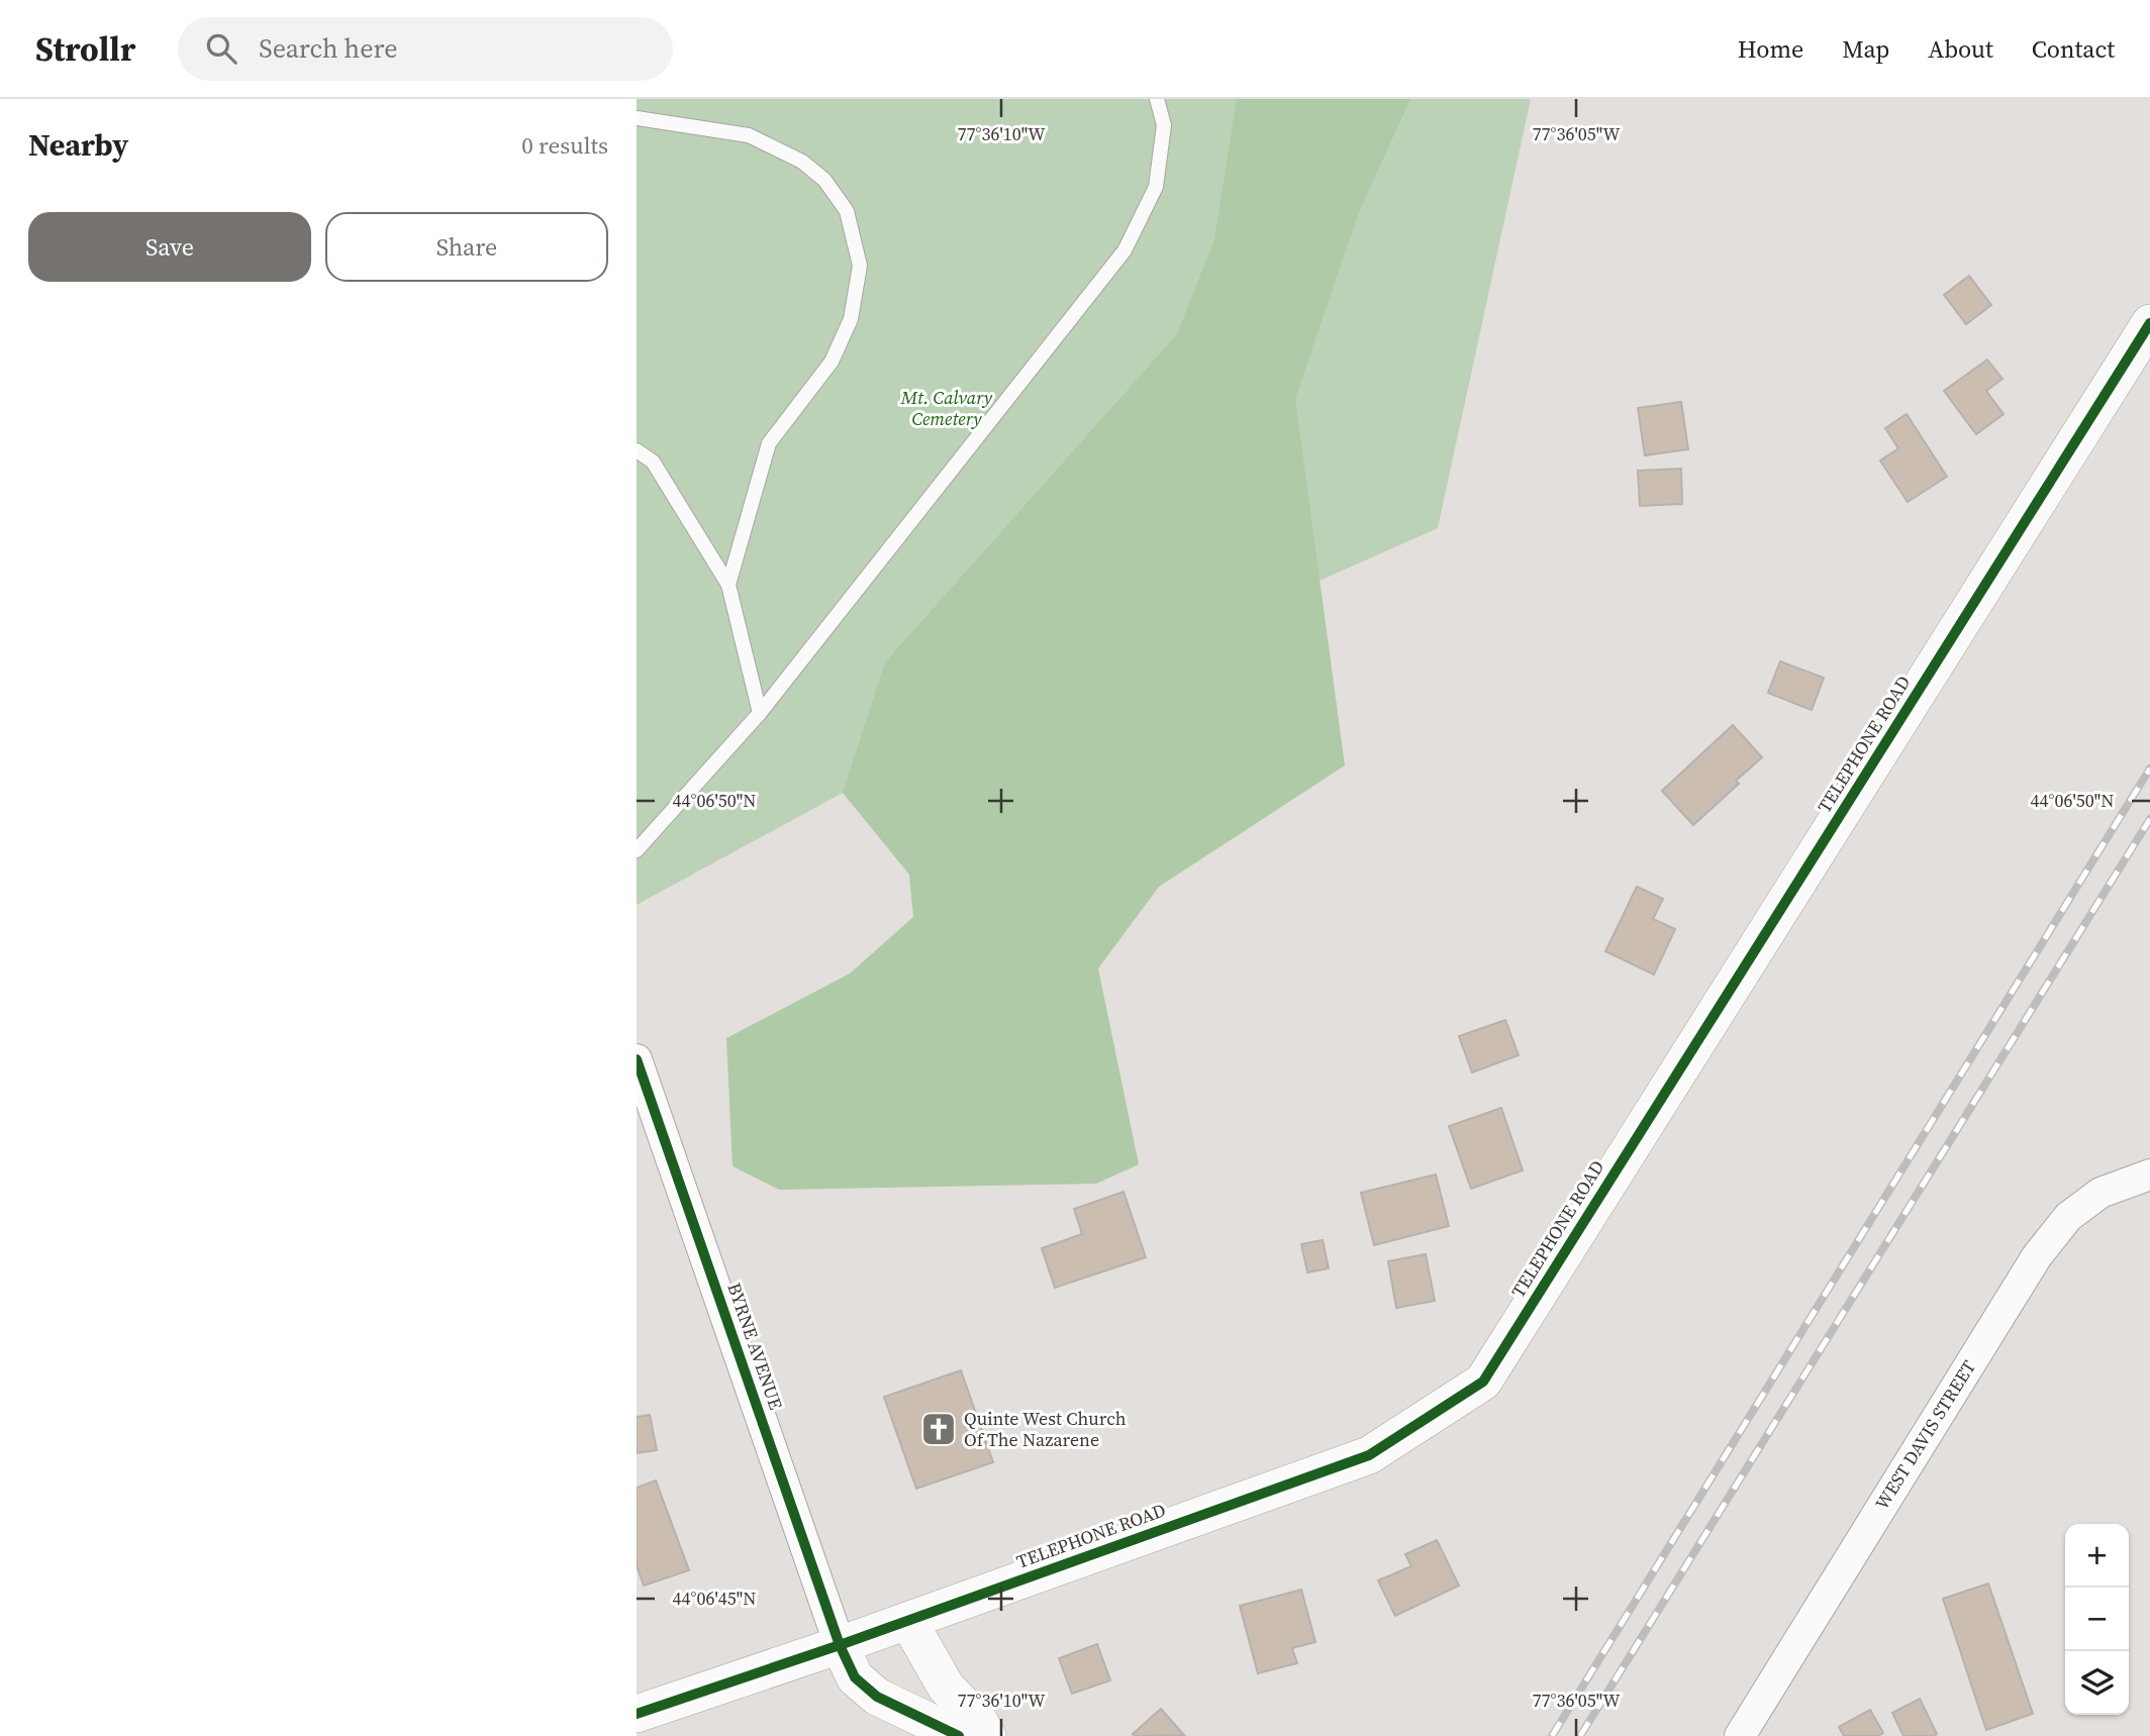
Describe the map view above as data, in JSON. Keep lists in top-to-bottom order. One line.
{"streets":{"street":["TELEPHONE ROAD","BYRNE AVENUE","WEST DAVIS STREET"]},"crossings":[["TELEPHONE ROAD","BYRNE AVENUE"]],"parks":["Mt. Calvary Cemetery"],"places":{"church":["Quinte West Church Of The Nazarene"]},"page":{"header":"Strollr","search":"Search here","nav":["Home","Map","About","Contact"],"heading":["Nearby","0 results"],"buttons":["Save","Share"],"map_buttons":["+","−"]},"coordinates":["77°36'10\"W","77°36'05\"W","44°06'50\"N","44°06'45\"N"]}
